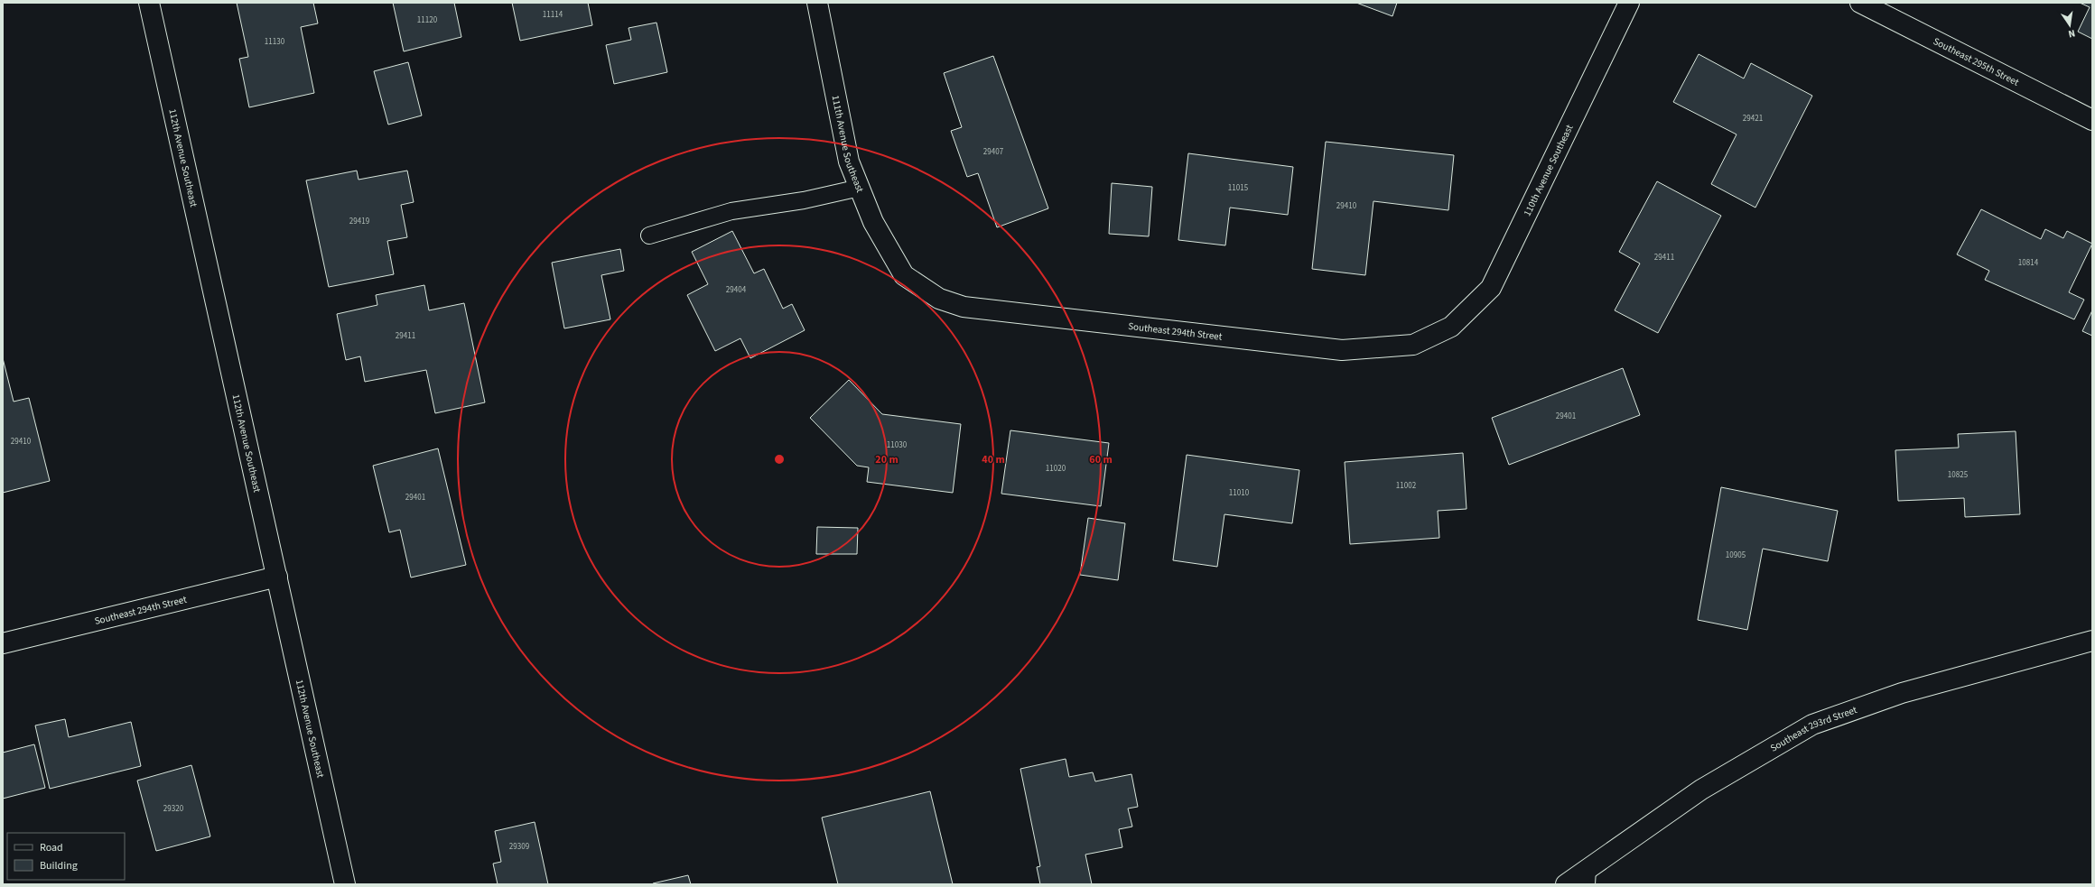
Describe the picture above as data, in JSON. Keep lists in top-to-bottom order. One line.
{"streets":{"street":["Southeast 295th Street","111th Avenue Southeast","112th Avenue Southeast","110th Avenue Southeast","Southeast 294th Street","Southeast 293rd Street"]},"crossings":[["111th Avenue Southeast","Southeast 294th Street"],["112th Avenue Southeast","Southeast 294th Street"],["110th Avenue Southeast","Southeast 294th Street"]],"house_numbers":["11114","11120","11130","29421","29407","11015","29410","29419","29411","10814","29404","29411","29401","29410","11030","11020","10825","11002","11010","29401","10905","29320","29309"],"legend":["Road","Building"],"north":"bottom","rings":["20 m","40 m","60 m"]}
